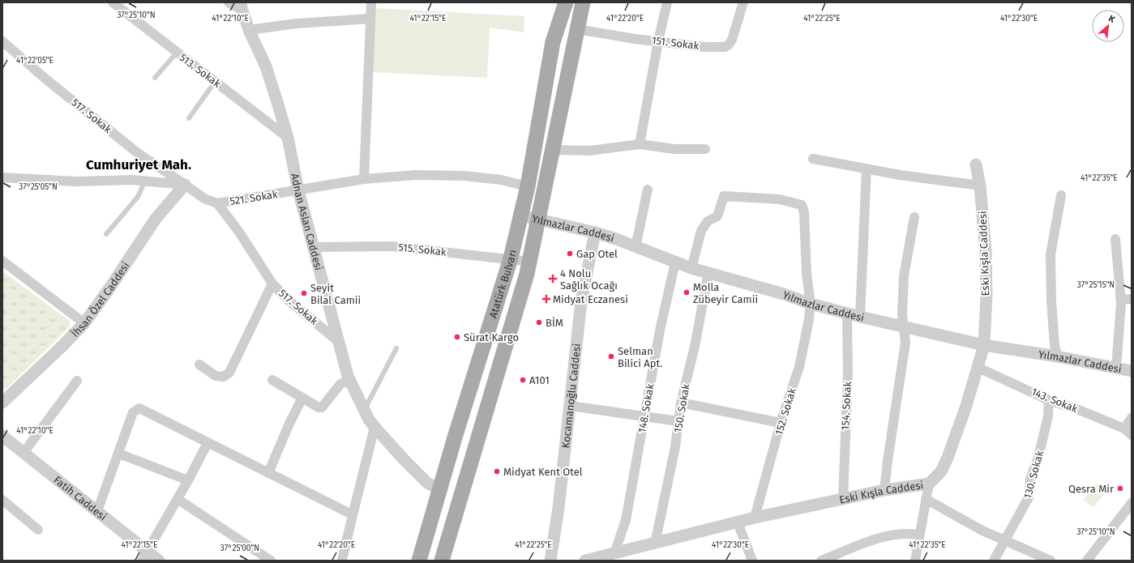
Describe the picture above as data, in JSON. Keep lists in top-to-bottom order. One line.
{"streets":{"main road":["Atatürk Bulvarı"],"street":["151. Sokak","513. Sokak","517. Sokak","521. Sokak","Adnan Aslan Caddesi","Yılmazlar Caddesi","515. Sokak","Eski Kışla Caddesi","İhsan Özel Caddesi","Kocamanoğlu Caddesi","143. Sokak","154. Sokak","148. Sokak","150. Sokak","152. Sokak","130. Sokak","Fatih Caddesi"]},"crossings":[["151. Sokak","Atatürk Bulvarı"],["513. Sokak","Adnan Aslan Caddesi"],["517. Sokak","521. Sokak"],["517. Sokak","Adnan Aslan Caddesi"],["517. Sokak","İhsan Özel Caddesi"],["521. Sokak","Adnan Aslan Caddesi"],["521. Sokak","Atatürk Bulvarı"],["521. Sokak","İhsan Özel Caddesi"],["Adnan Aslan Caddesi","515. Sokak"],["Adnan Aslan Caddesi","Atatürk Bulvarı"],["Yılmazlar Caddesi","Eski Kışla Caddesi"],["Yılmazlar Caddesi","Atatürk Bulvarı"],["Yılmazlar Caddesi","Kocamanoğlu Caddesi"],["Yılmazlar Caddesi","154. Sokak"],["Yılmazlar Caddesi","148. Sokak"],["Yılmazlar Caddesi","150. Sokak"],["Yılmazlar Caddesi","152. Sokak"],["515. Sokak","Atatürk Bulvarı"],["Eski Kışla Caddesi","143. Sokak"],["Eski Kışla Caddesi","154. Sokak"],["Eski Kışla Caddesi","148. Sokak"],["Eski Kışla Caddesi","150. Sokak"],["Eski Kışla Caddesi","152. Sokak"],["143. Sokak","130. Sokak"]],"districts":["Cumhuriyet Mah."],"places":{"other":["Gap Otel","Molla Zübeyir Camii","Seyit Bilal Camii","BİM","Sürat Kargo","Selman Bilici Apt.","A101","Midyat Kent Otel","Qesra Mir"],"health":["4 Nolu Sağlık Ocağı","Midyat Eczanesi"]},"north":"top right","coordinates":["37°25'10\"N","41°22'15\"E","41°22'20\"E","41°22'25\"E","41°22'30\"E","41°22'10\"E","41°22'05\"E","41°22'35\"E","37°25'05\"N","37°25'15\"N","37°25'00\"N"]}
